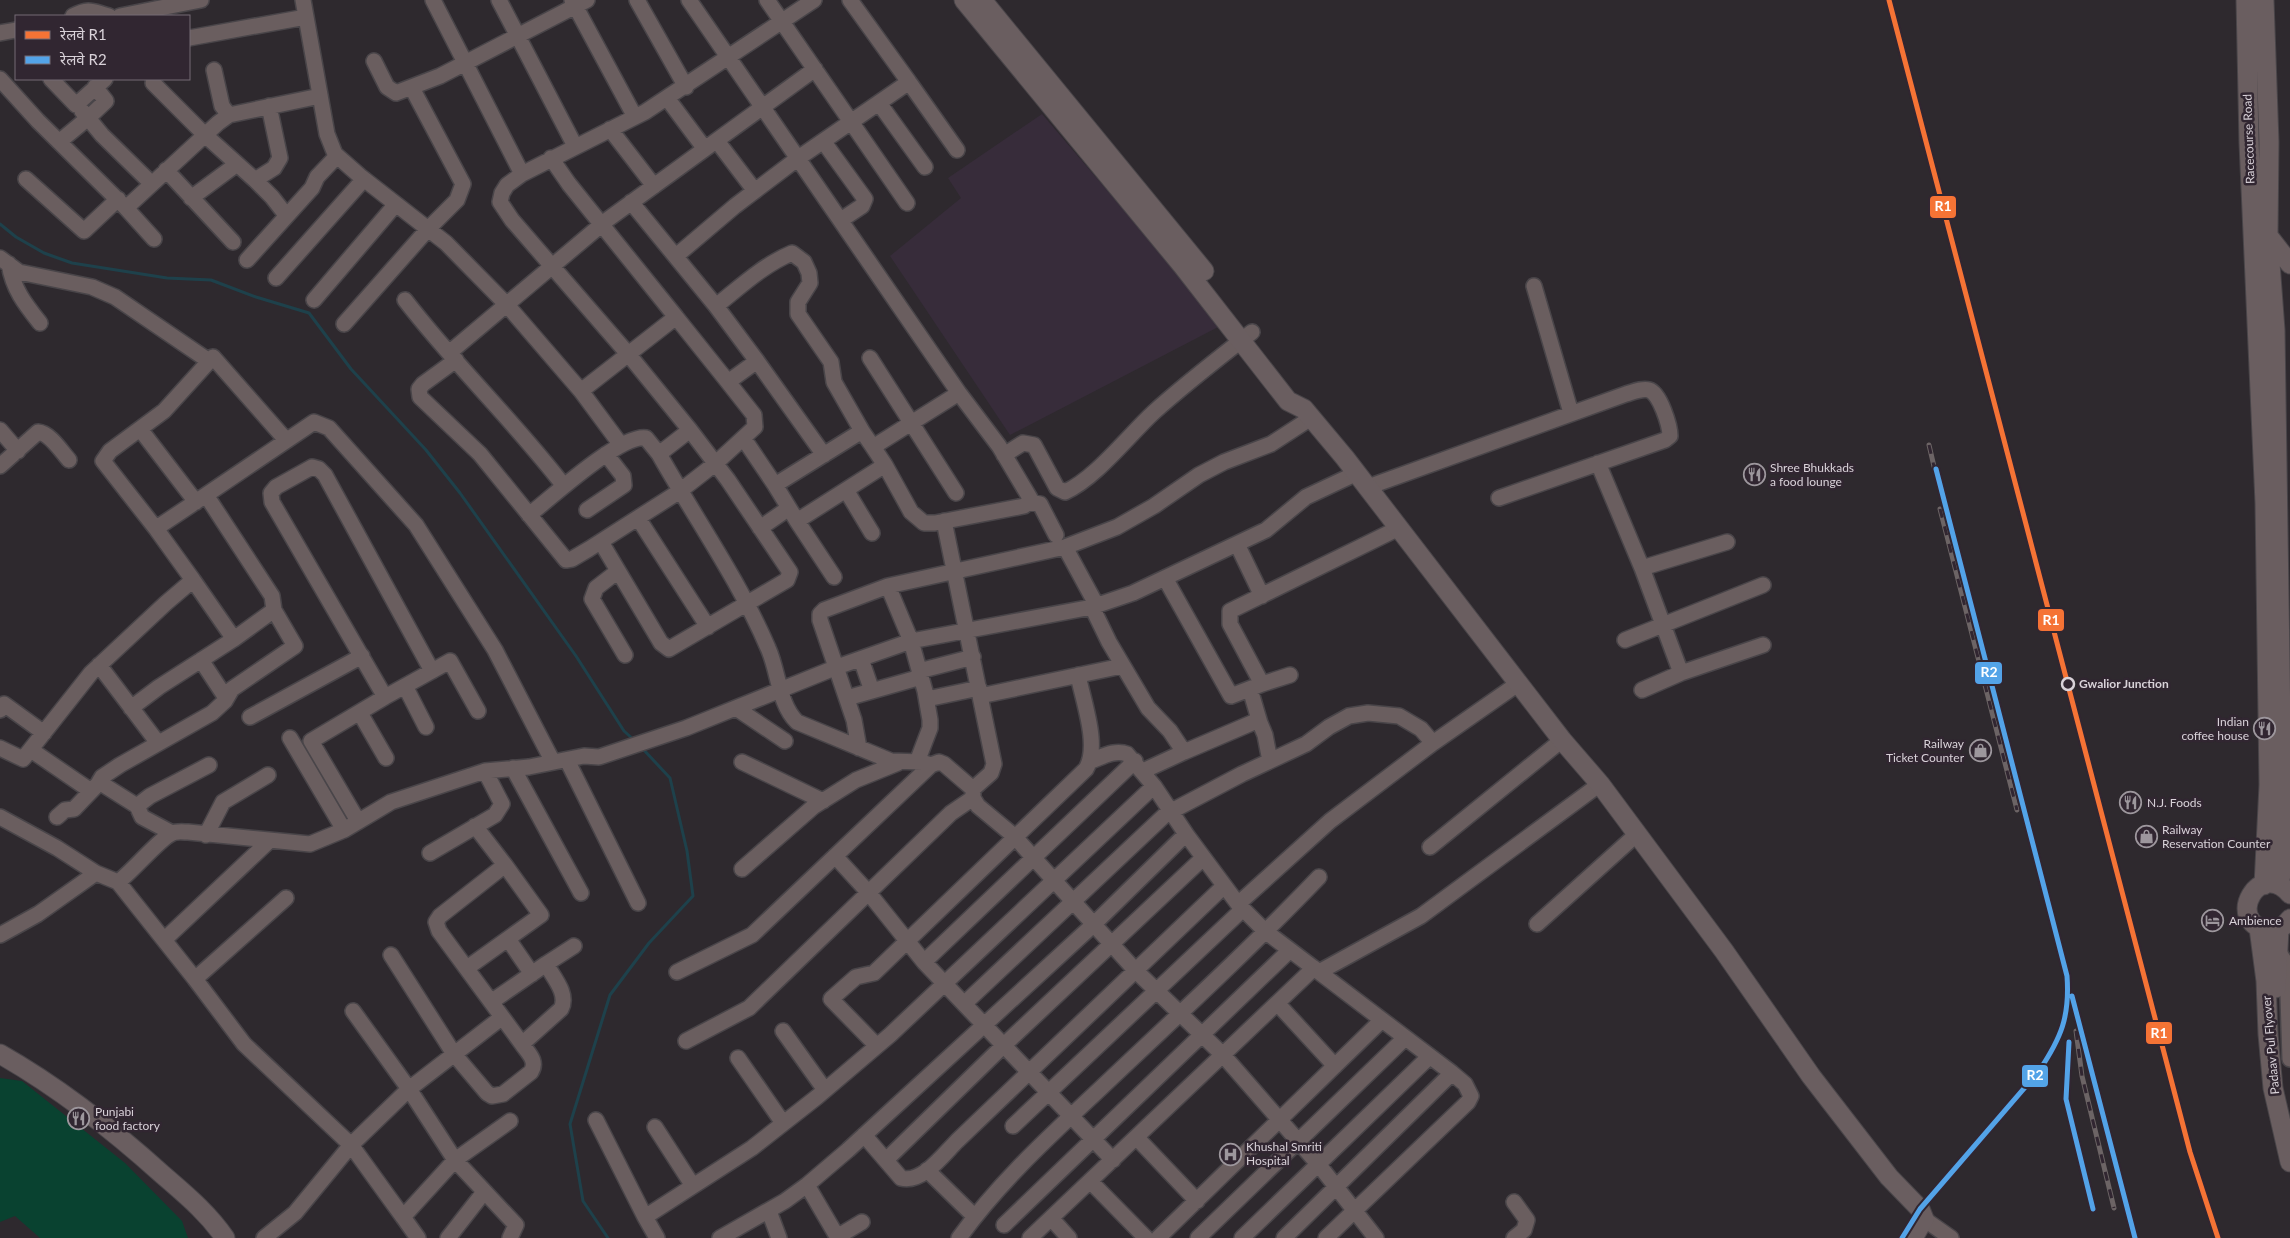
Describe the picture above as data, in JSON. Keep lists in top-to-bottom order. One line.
{"streets":{"main road":["Racecourse Road","Padaav Pul Flyover"]},"places":{"restaurant":["Shree Bhukkads a food lounge","Indian coffee house","N.J. Foods","Punjabi food factory"],"other":["Gwalior Junction"],"shop":["Railway Ticket Counter","Railway Reservation Counter"],"hotel":["Ambience"],"hospital":["Khushal Smriti Hospital"]},"lines":["rail line R1","rail line R2"],"legend":["रेलवे R1","रेलवे R2"]}
